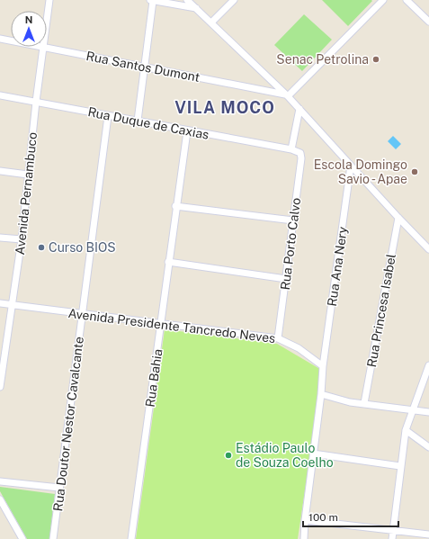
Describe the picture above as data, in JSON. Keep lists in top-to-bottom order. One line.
{"streets":{"street":["Rua Santos Dumont","Rua Duque de Caxias","Avenida Pernambuco","Rua Porto Calvo","Rua Ana Nery","Rua Princesa Isabel","Avenida Presidente Tancredo Neves","Rua Bahia","Rua Doutor Nestor Cavalcante"]},"crossings":[["Rua Santos Dumont","Avenida Pernambuco"],["Rua Duque de Caxias","Avenida Pernambuco"],["Rua Duque de Caxias","Rua Porto Calvo"],["Rua Duque de Caxias","Rua Bahia"],["Rua Duque de Caxias","Rua Doutor Nestor Cavalcante"],["Avenida Pernambuco","Avenida Presidente Tancredo Neves"],["Rua Porto Calvo","Avenida Presidente Tancredo Neves"],["Rua Ana Nery","Avenida Presidente Tancredo Neves"],["Avenida Presidente Tancredo Neves","Rua Bahia"],["Avenida Presidente Tancredo Neves","Rua Doutor Nestor Cavalcante"]],"districts":["VILA MOCO"],"places":["Senac Petrolina","Escola Domingo Savio - Apae","Curso BIOS","Estádio Paulo de Souza Coelho"],"scale_bar":"100 m","north":"top"}
